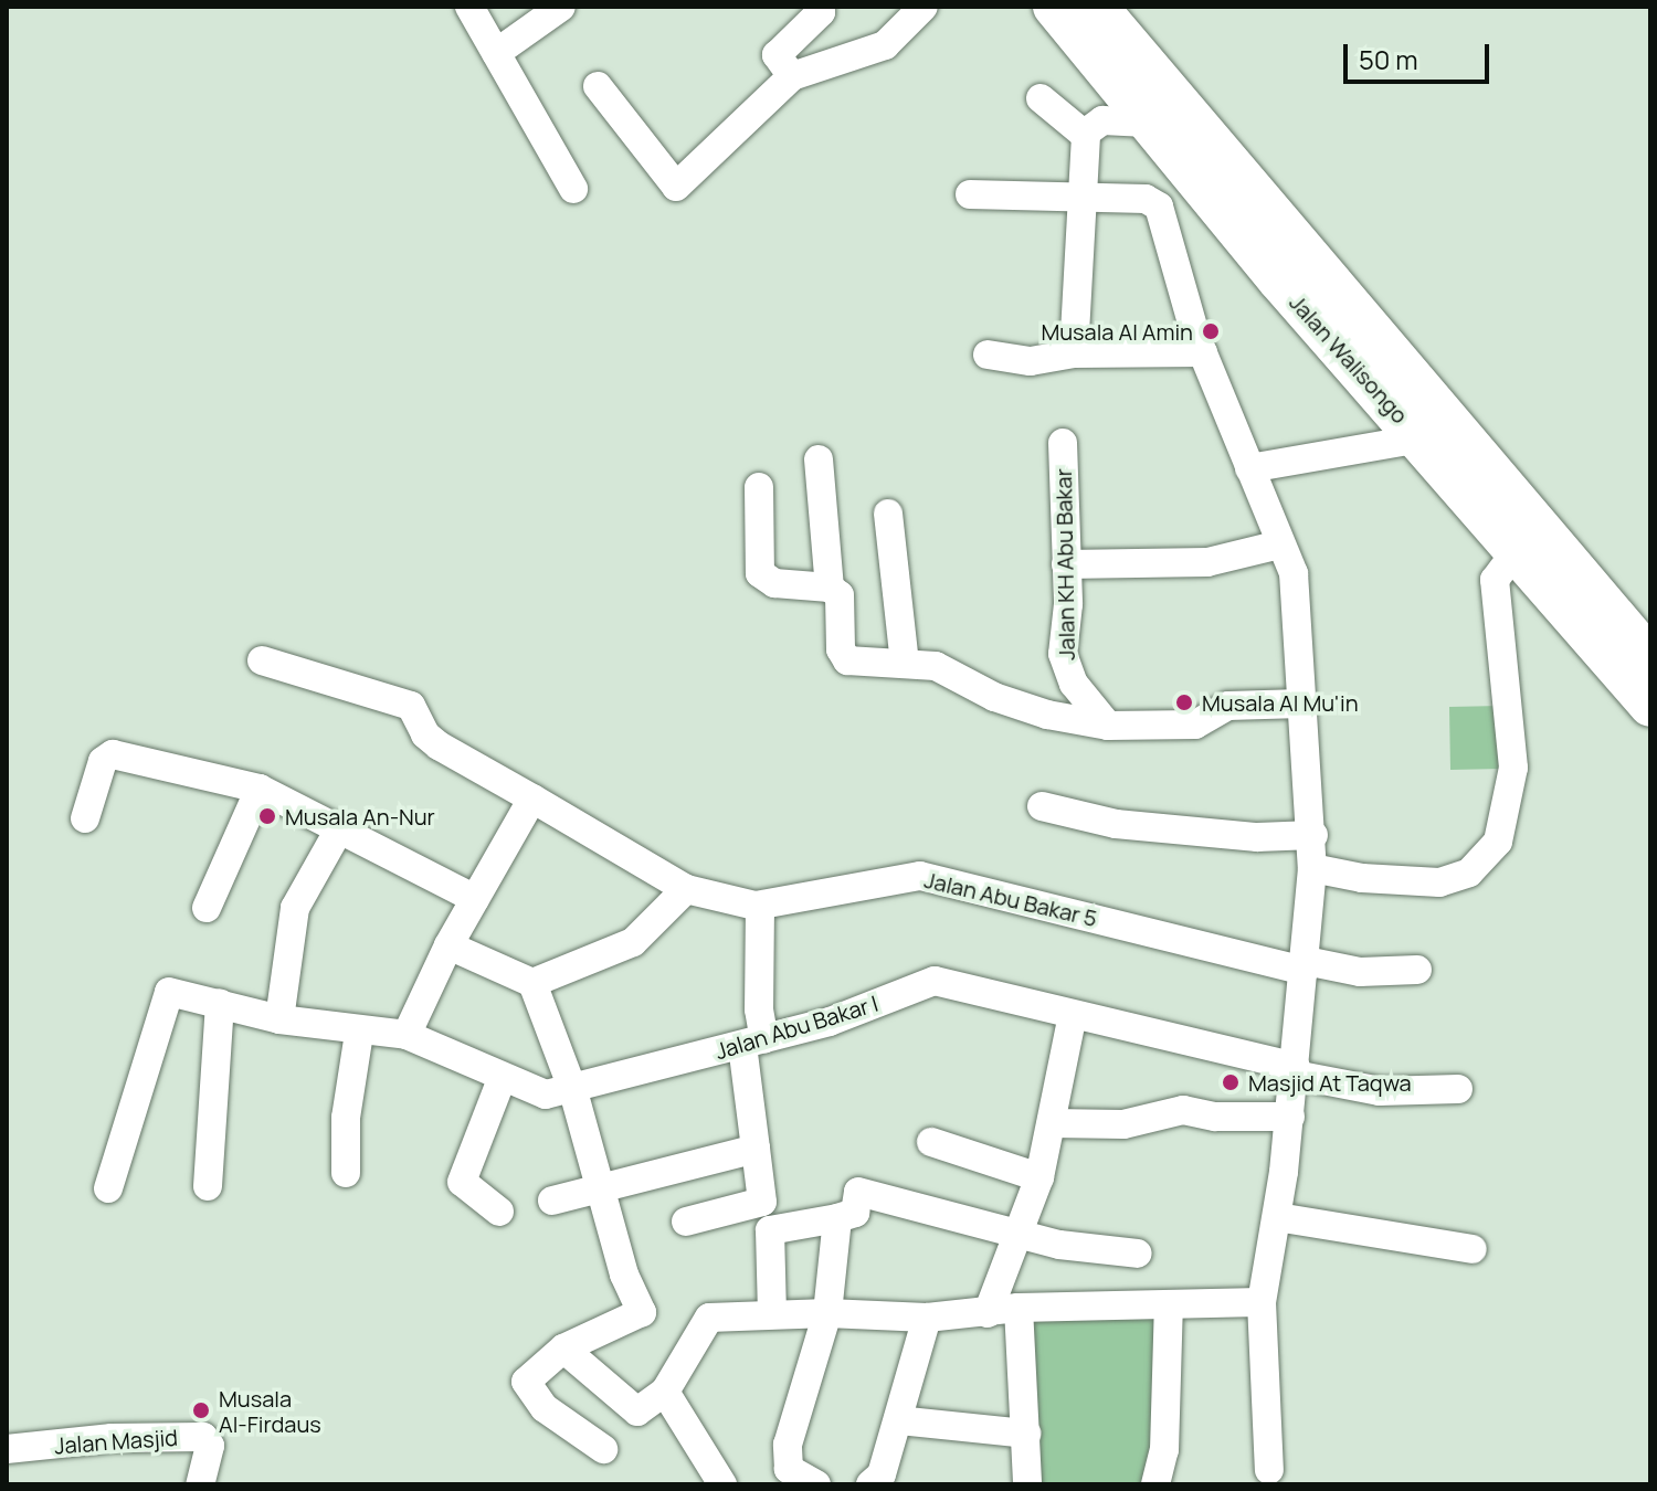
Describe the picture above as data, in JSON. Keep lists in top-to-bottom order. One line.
{"streets":{"highway":["Jalan Walisongo"],"street":["Jalan KH Abu Bakar","Jalan Abu Bakar 5","Jalan Abu Bakar I","Jalan Masjid"]},"places":["Musala Al Amin","Musala Al Mu'in","Musala An-Nur","Masjid At Taqwa","Musala Al-Firdaus"],"scale_bar":"50 m"}
